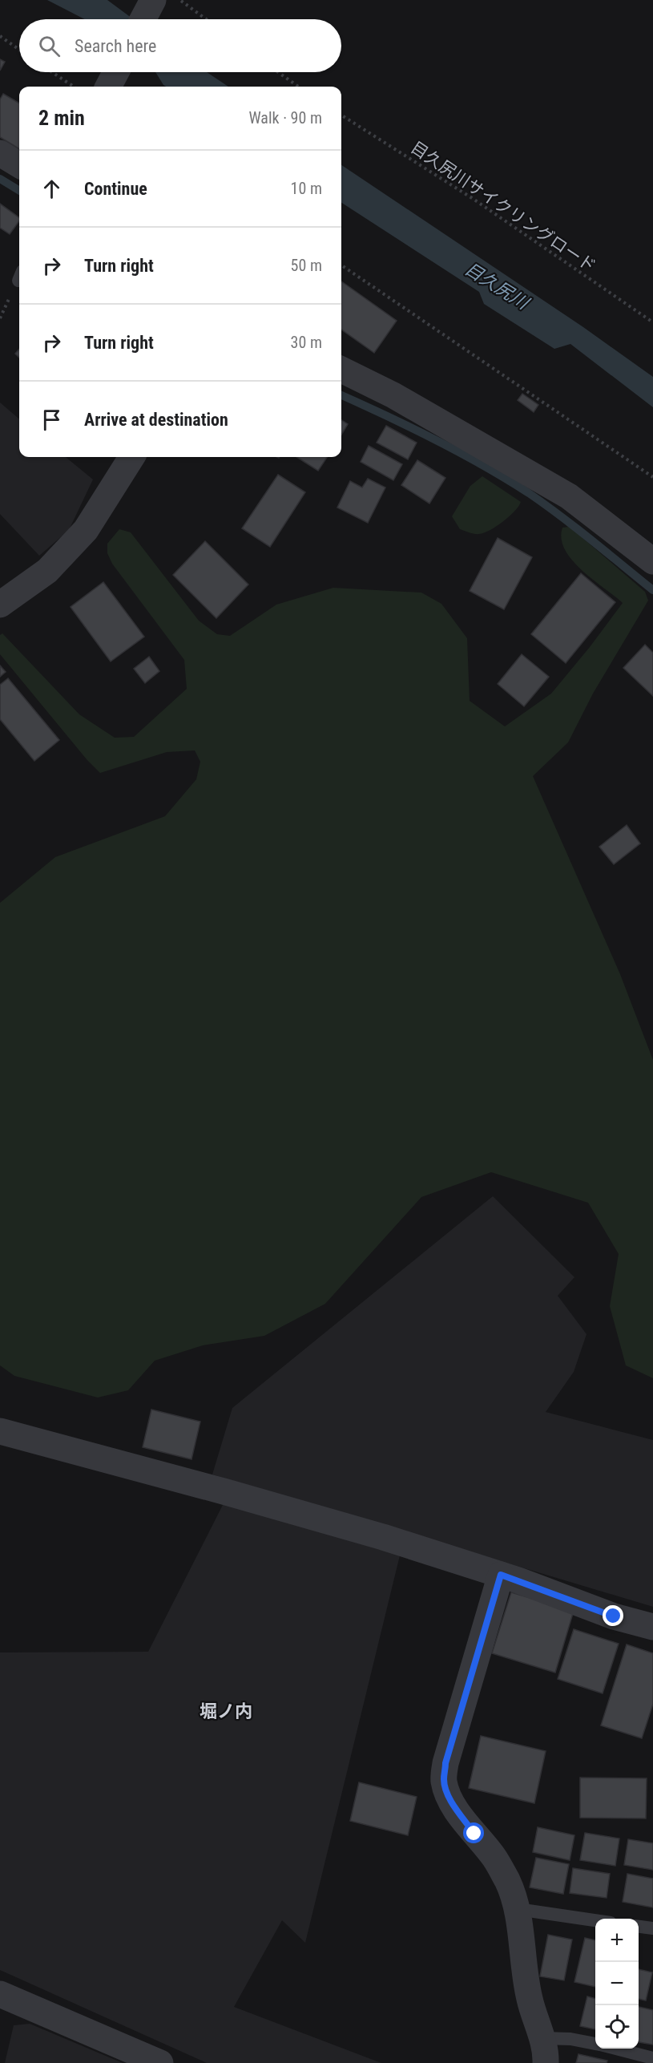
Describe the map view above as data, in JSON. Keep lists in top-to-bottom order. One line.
{"streets":{"path":["目久尻川サイクリングロード"]},"districts":["堀ノ内"],"water":["目久尻川"],"page":{"search":"Search here","heading":["2 min","Walk · 90 m"],"list":[["Continue","10 m"],["Turn right","50 m"],["Turn right","30 m"],"Arrive at destination"],"map_buttons":["+","−"]}}
